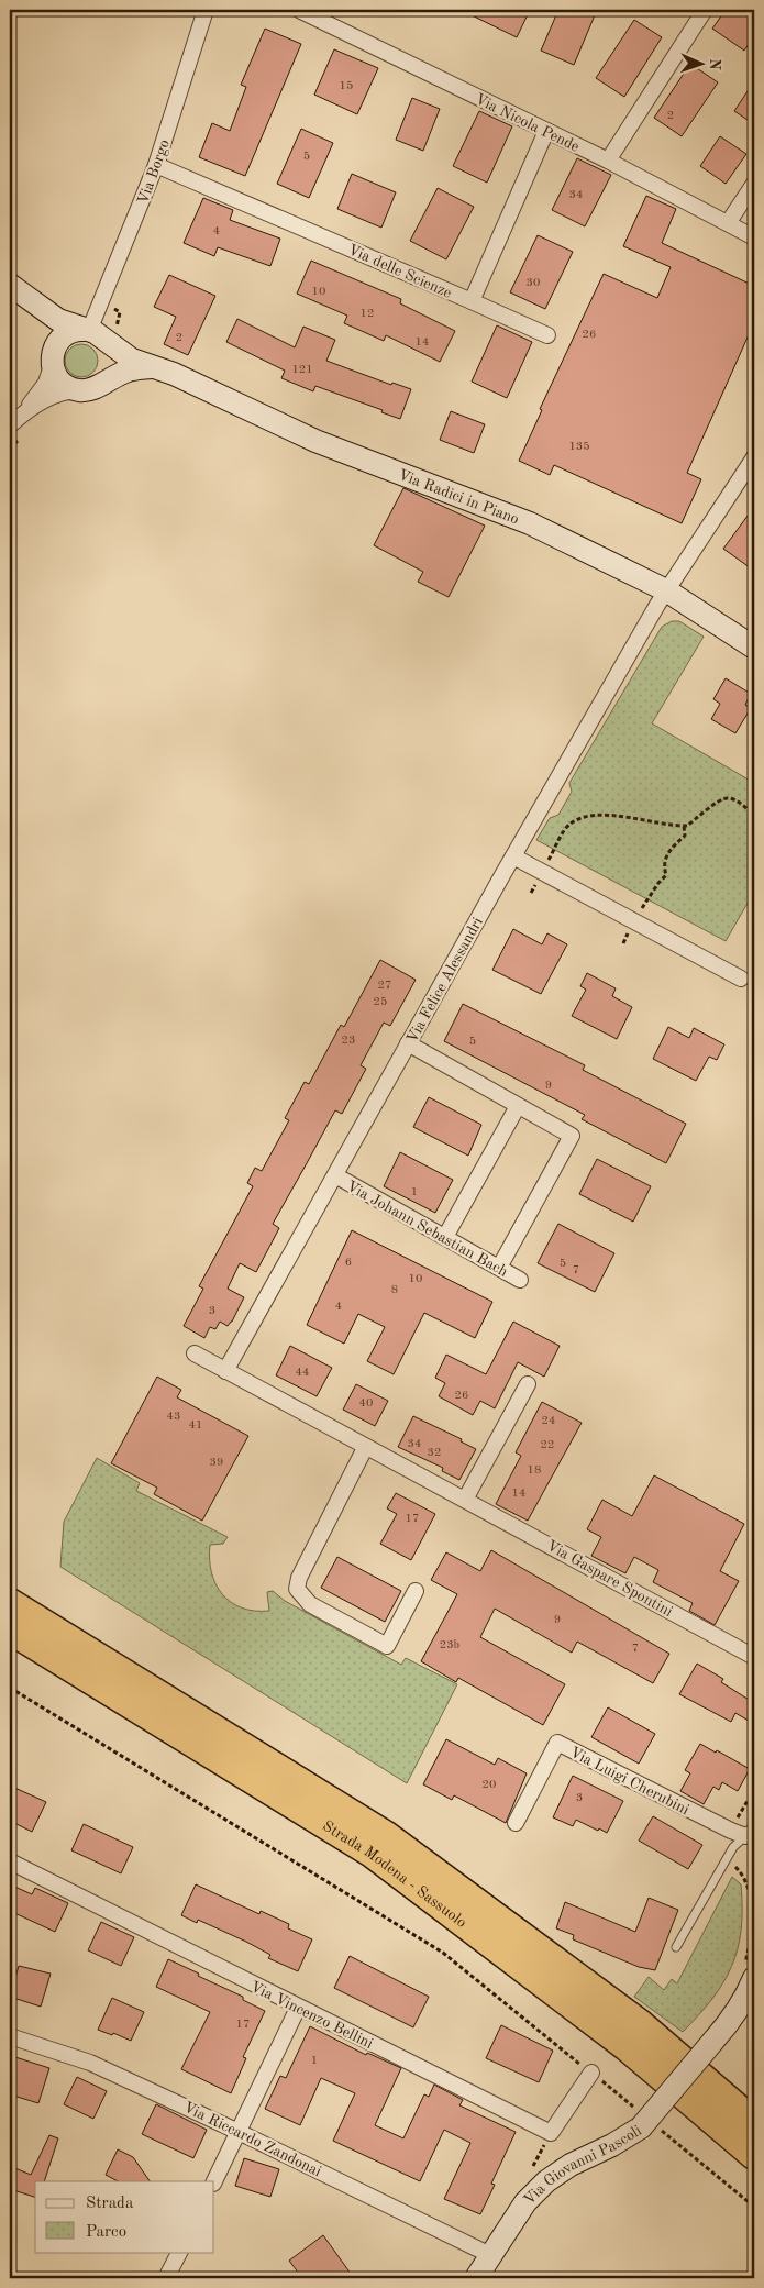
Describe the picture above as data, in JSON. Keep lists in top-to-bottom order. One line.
{"streets":{"highway":["Strada Modena - Sassuolo"],"street":["Via Nicola Pende","Via Borgo","Via delle Scienze","Via Radici in Piano","Via Felice Alessandri","Via Johann Sebastian Bach","Via Gaspare Spontini","Via Luigi Cherubini","Via Vincenzo Bellini","Via Riccardo Zandonai","Via Giovanni Pascoli"]},"crossings":[["Via Nicola Pende","Via delle Scienze"],["Via Borgo","Via delle Scienze"],["Via Borgo","Via Radici in Piano"],["Via Radici in Piano","Via Felice Alessandri"],["Via Felice Alessandri","Via Johann Sebastian Bach"],["Via Felice Alessandri","Via Gaspare Spontini"],["Via Riccardo Zandonai","Via Giovanni Pascoli"]],"house_numbers":["15","2","5","34","4","30","10","12","26","2","14","121","135","27","25","23","5","9","1","6","5","7","10","8","4","3","44","26","40","43","24","41","34","22","32","39","18","14","17","9","23b","7","20","3","17","1"],"legend":["Strada","Parco"],"north":"right"}
